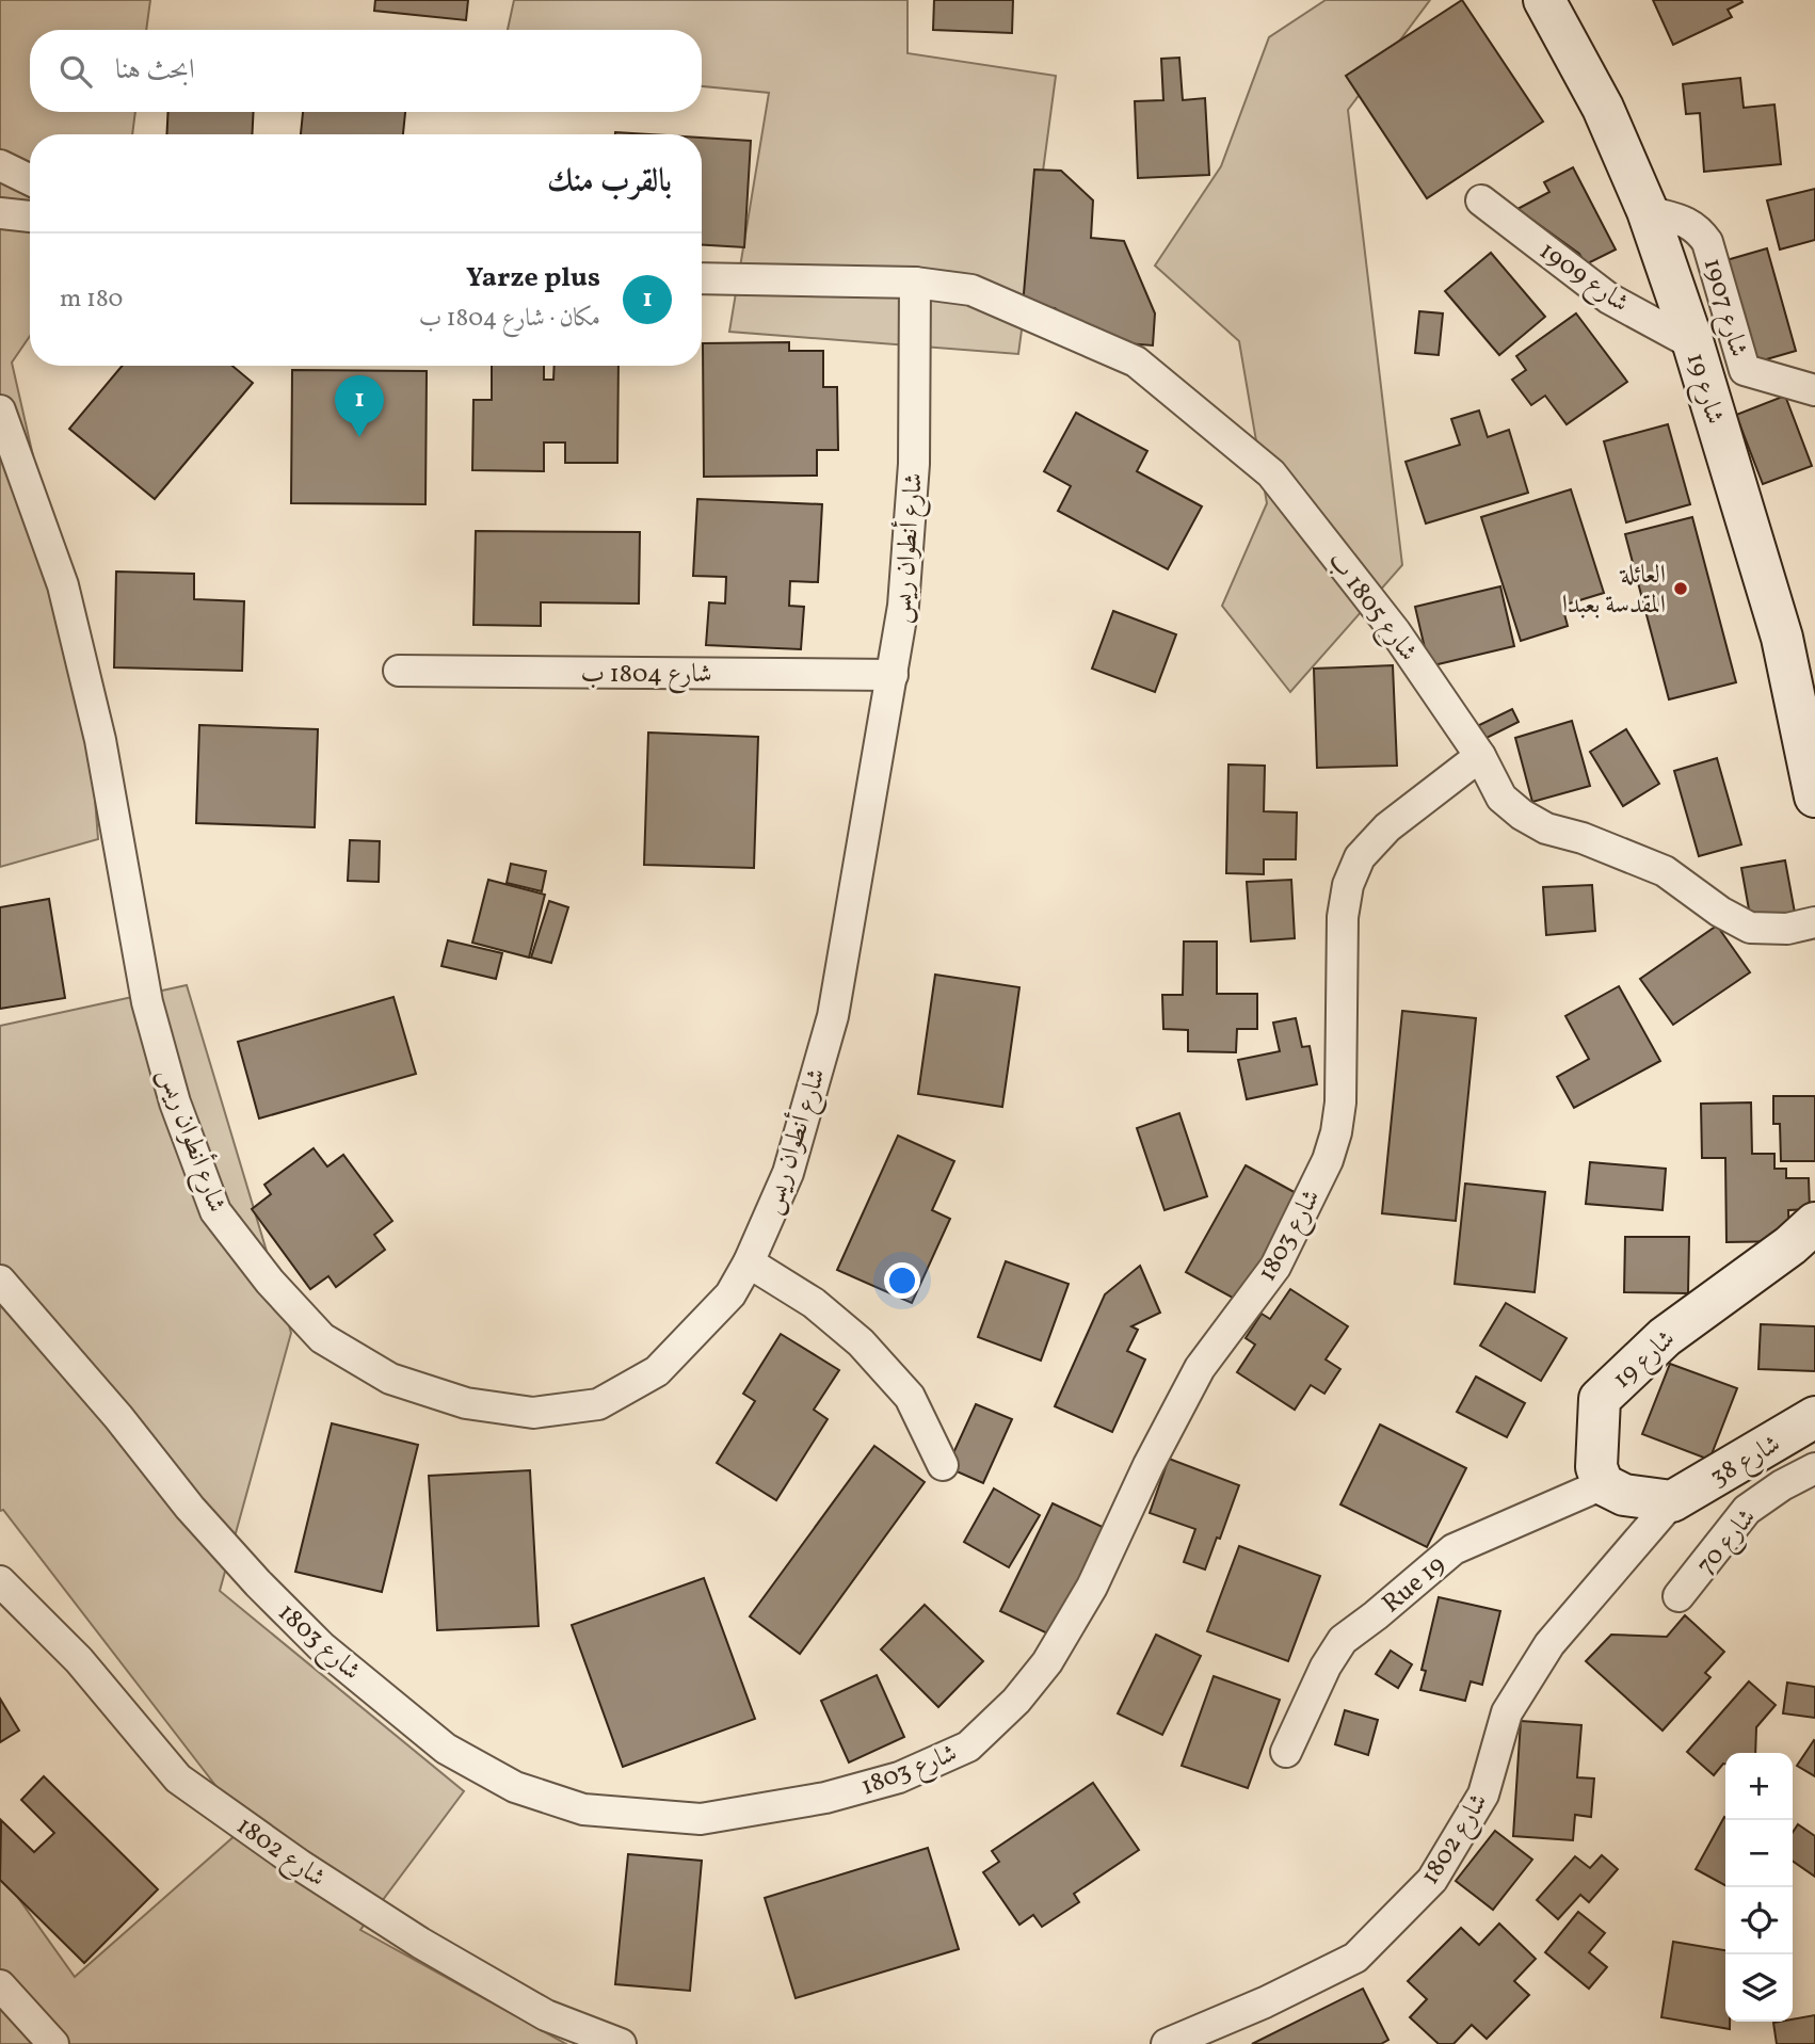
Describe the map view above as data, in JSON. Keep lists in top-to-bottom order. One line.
{"streets":{"street":["شارع 1909","شارع 1907","شارع 19","شارع أنطوان ريس","شارع 1805 ب","شارع 1804 ب","شارع 1803","شارع 38","شارع 70","Rue 19","شارع 1802"]},"crossings":[["شارع 1909","شارع 19"],["شارع 1907","شارع 19"],["شارع 19","Rue 19"],["شارع أنطوان ريس","شارع 1805 ب"],["شارع أنطوان ريس","شارع 1804 ب"],["شارع 1805 ب","شارع 1803"],["شارع 38","شارع 1802"]],"places":["العائلة المقدسة بعبدا"],"page":{"search":"ابحث هنا","heading":"بالقرب منك","list":[{"mark":"1","name":"Yarze plus","note":"مكان · شارع 1804 ب","value":"180 m"}],"pins":"1","map_buttons":["+","−"]}}
